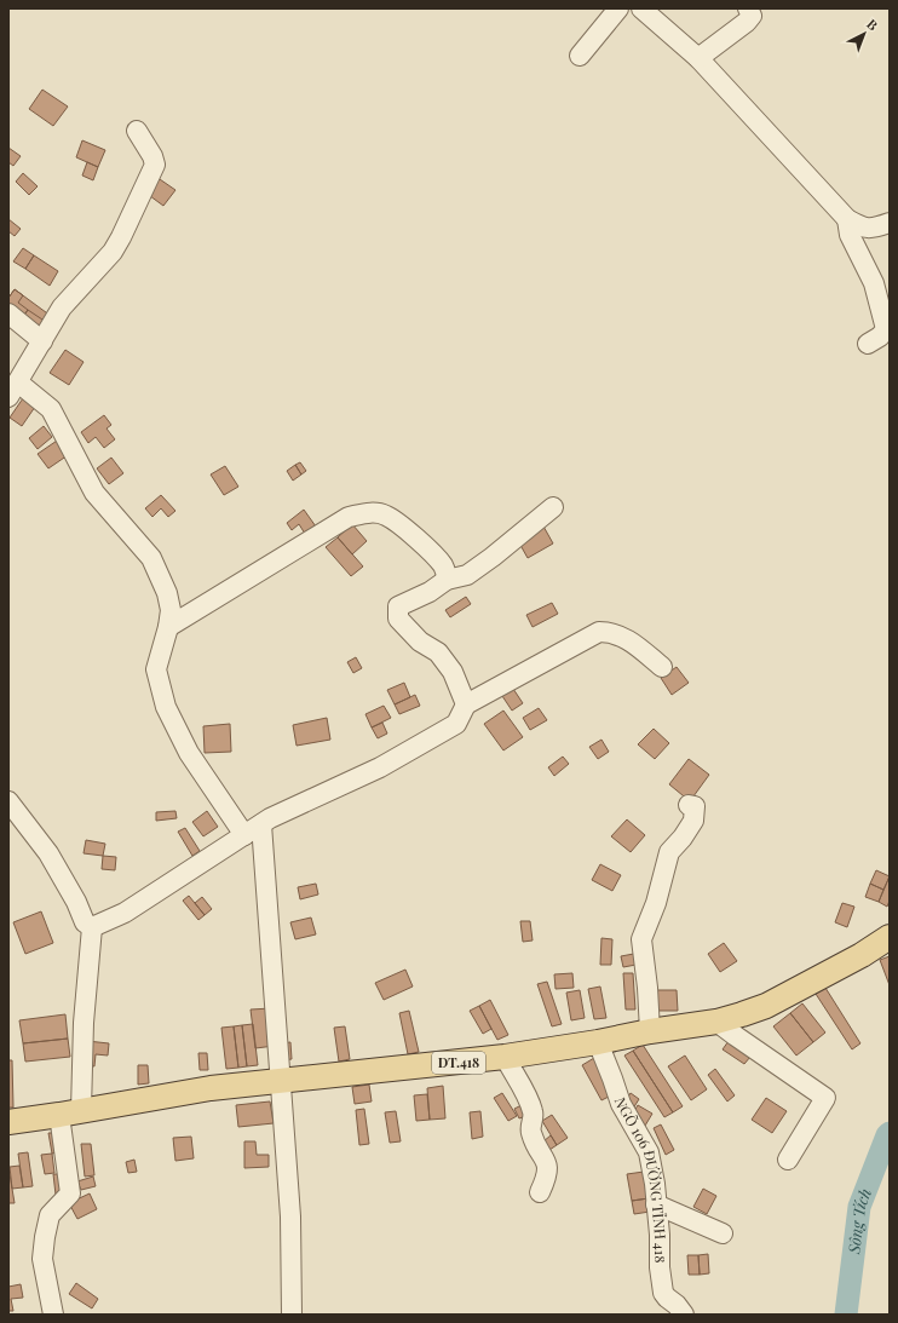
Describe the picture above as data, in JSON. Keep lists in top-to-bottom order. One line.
{"streets":{"main road":["ĐT.418"],"street":["NGÕ 106 ĐƯỜNG TỈNH 418"]},"crossings":[["ĐT.418","NGÕ 106 ĐƯỜNG TỈNH 418"]],"water":["Sông Tích"],"north":"top right"}
